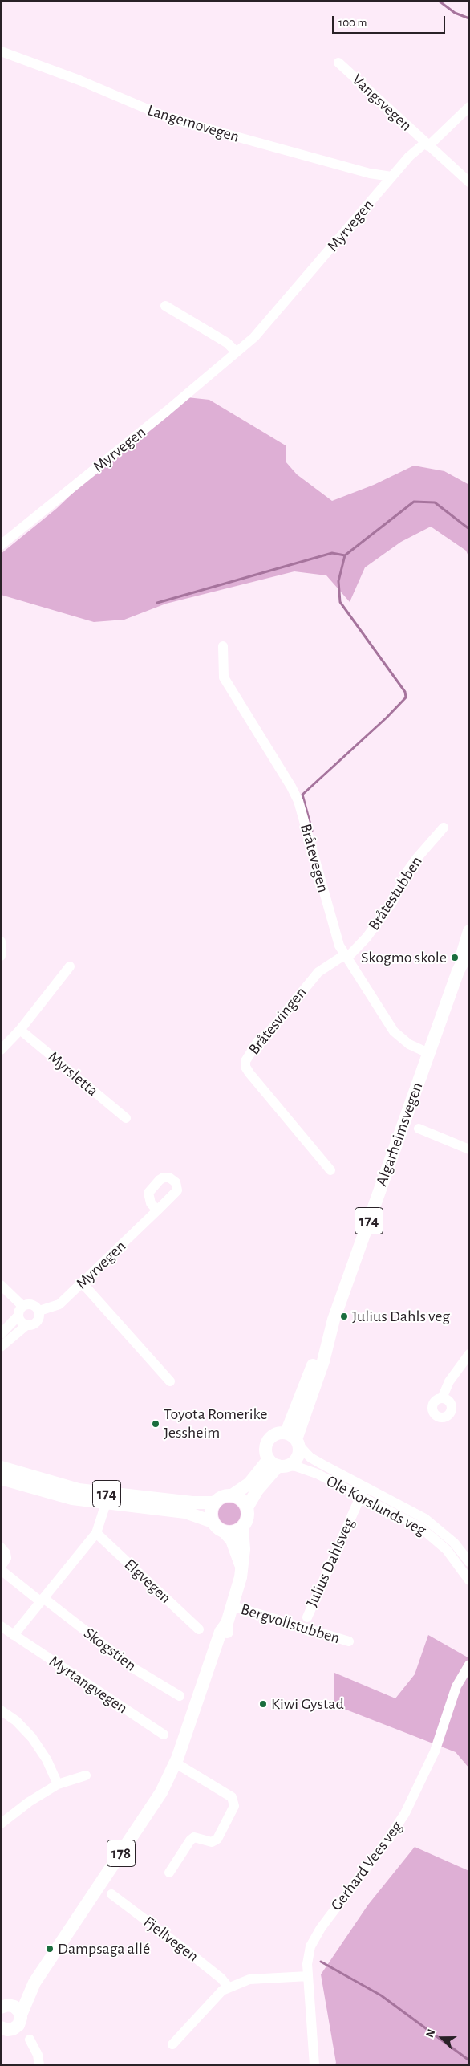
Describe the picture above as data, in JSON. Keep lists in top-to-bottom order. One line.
{"streets":{"main road":["Algarheimsvegen","174","178"],"street":["Vangsvegen","Langemovegen","Myrvegen","Bråtevegen","Bråtestubben","Bråtesvingen","Myrsletta","Ole Korslunds veg","Julius Dahlsveg","Elgvegen","Bergvollstubben","Skogstien","Myrtangvegen","Gerhard Vees veg","Fjellvegen"]},"crossings":[["Vangsvegen","Myrvegen"],["Langemovegen","Myrvegen"],["Bråtevegen","Bråtestubben"],["Bråtevegen","Bråtesvingen"],["Bråtevegen","Algarheimsvegen"],["Bråtestubben","Bråtesvingen"],["Algarheimsvegen","174"],["Algarheimsvegen","Ole Korslunds veg"],["174","Ole Korslunds veg"],["174","178"],["Ole Korslunds veg","Julius Dahlsveg"],["Bergvollstubben","178"]],"places":["Skogmo skole","Julius Dahls veg","Toyota Romerike Jessheim","Kiwi Gystad","Dampsaga allé"],"scale_bar":"100 m","north":"left"}
